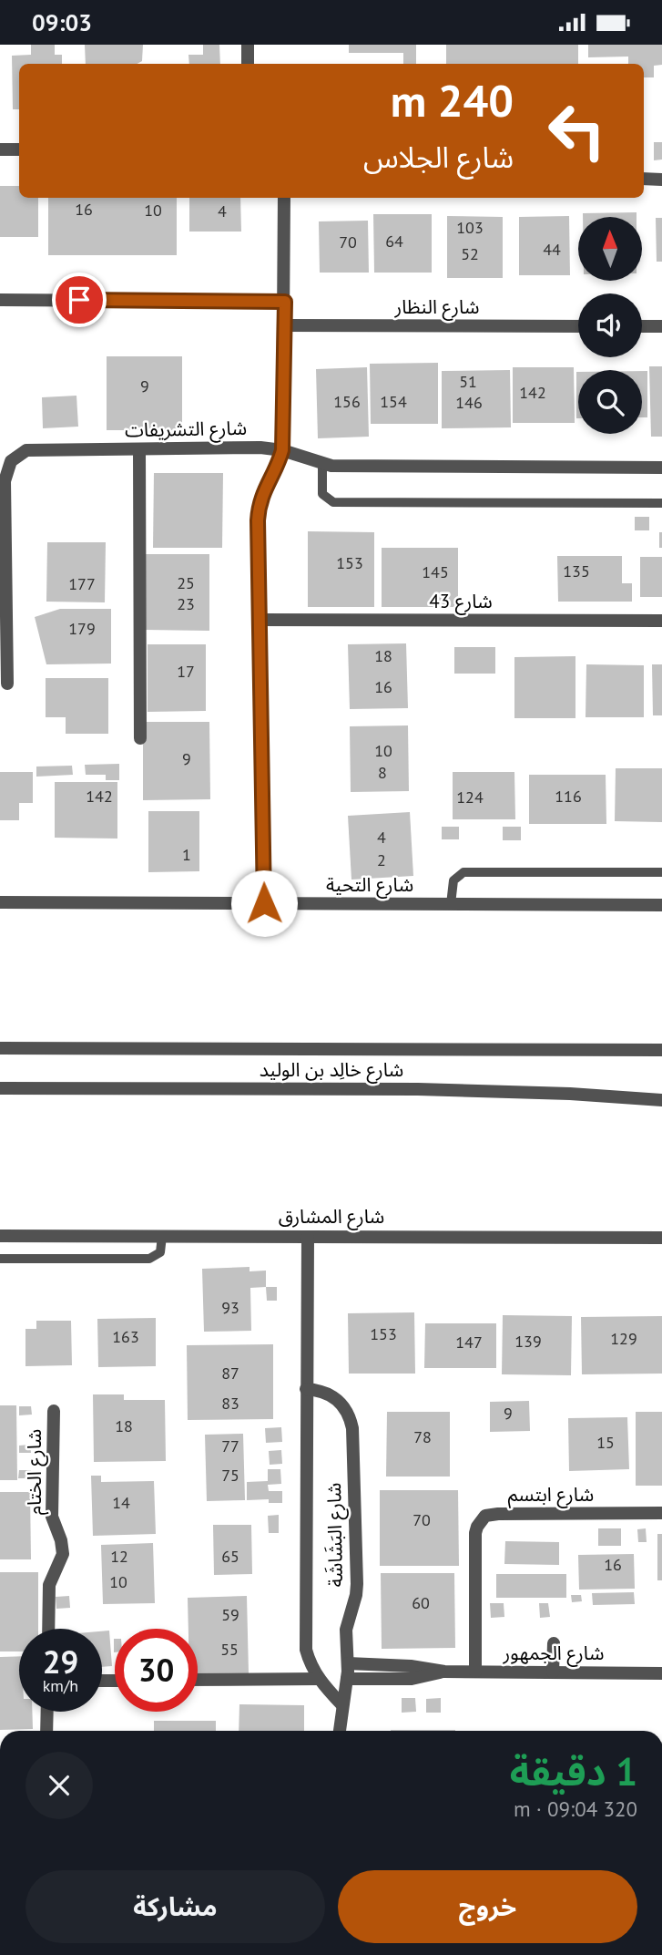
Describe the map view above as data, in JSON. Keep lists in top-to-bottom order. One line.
{"streets":{"street":["شارع النظار","شارع التشريفات","شارع 43","شارع التحية","شارع خالِد بن الوليد","شارع المشارق","شارع الختام","شارع ابتسم","شارع البَشَاشَة","شارع الجمهور"]},"crossings":[["شارع المشارق","شارع البَشَاشَة"],["شارع ابتسم","شارع الجمهور"],["شارع البَشَاشَة","شارع الجمهور"]],"house_numbers":["16","10","4","103","64","70","44","52","51","9","142","156","154","146","153","135","145","25","177","23","179","18","17","16","10","9","8","142","116","124","4","1","2","93","153","163","129","139","147","87","83","9","18","78","15","77","75","14","70","12","65","16","10","60","59","55"],"north":"top","page":{"status":"09:03","turn":["240 m","شارع الجلاس"],"speed":"29 km/h","limit":"30","heading":["1 دقيقة","320 m · 09:04"],"buttons":["خروج","مشاركة"]}}
